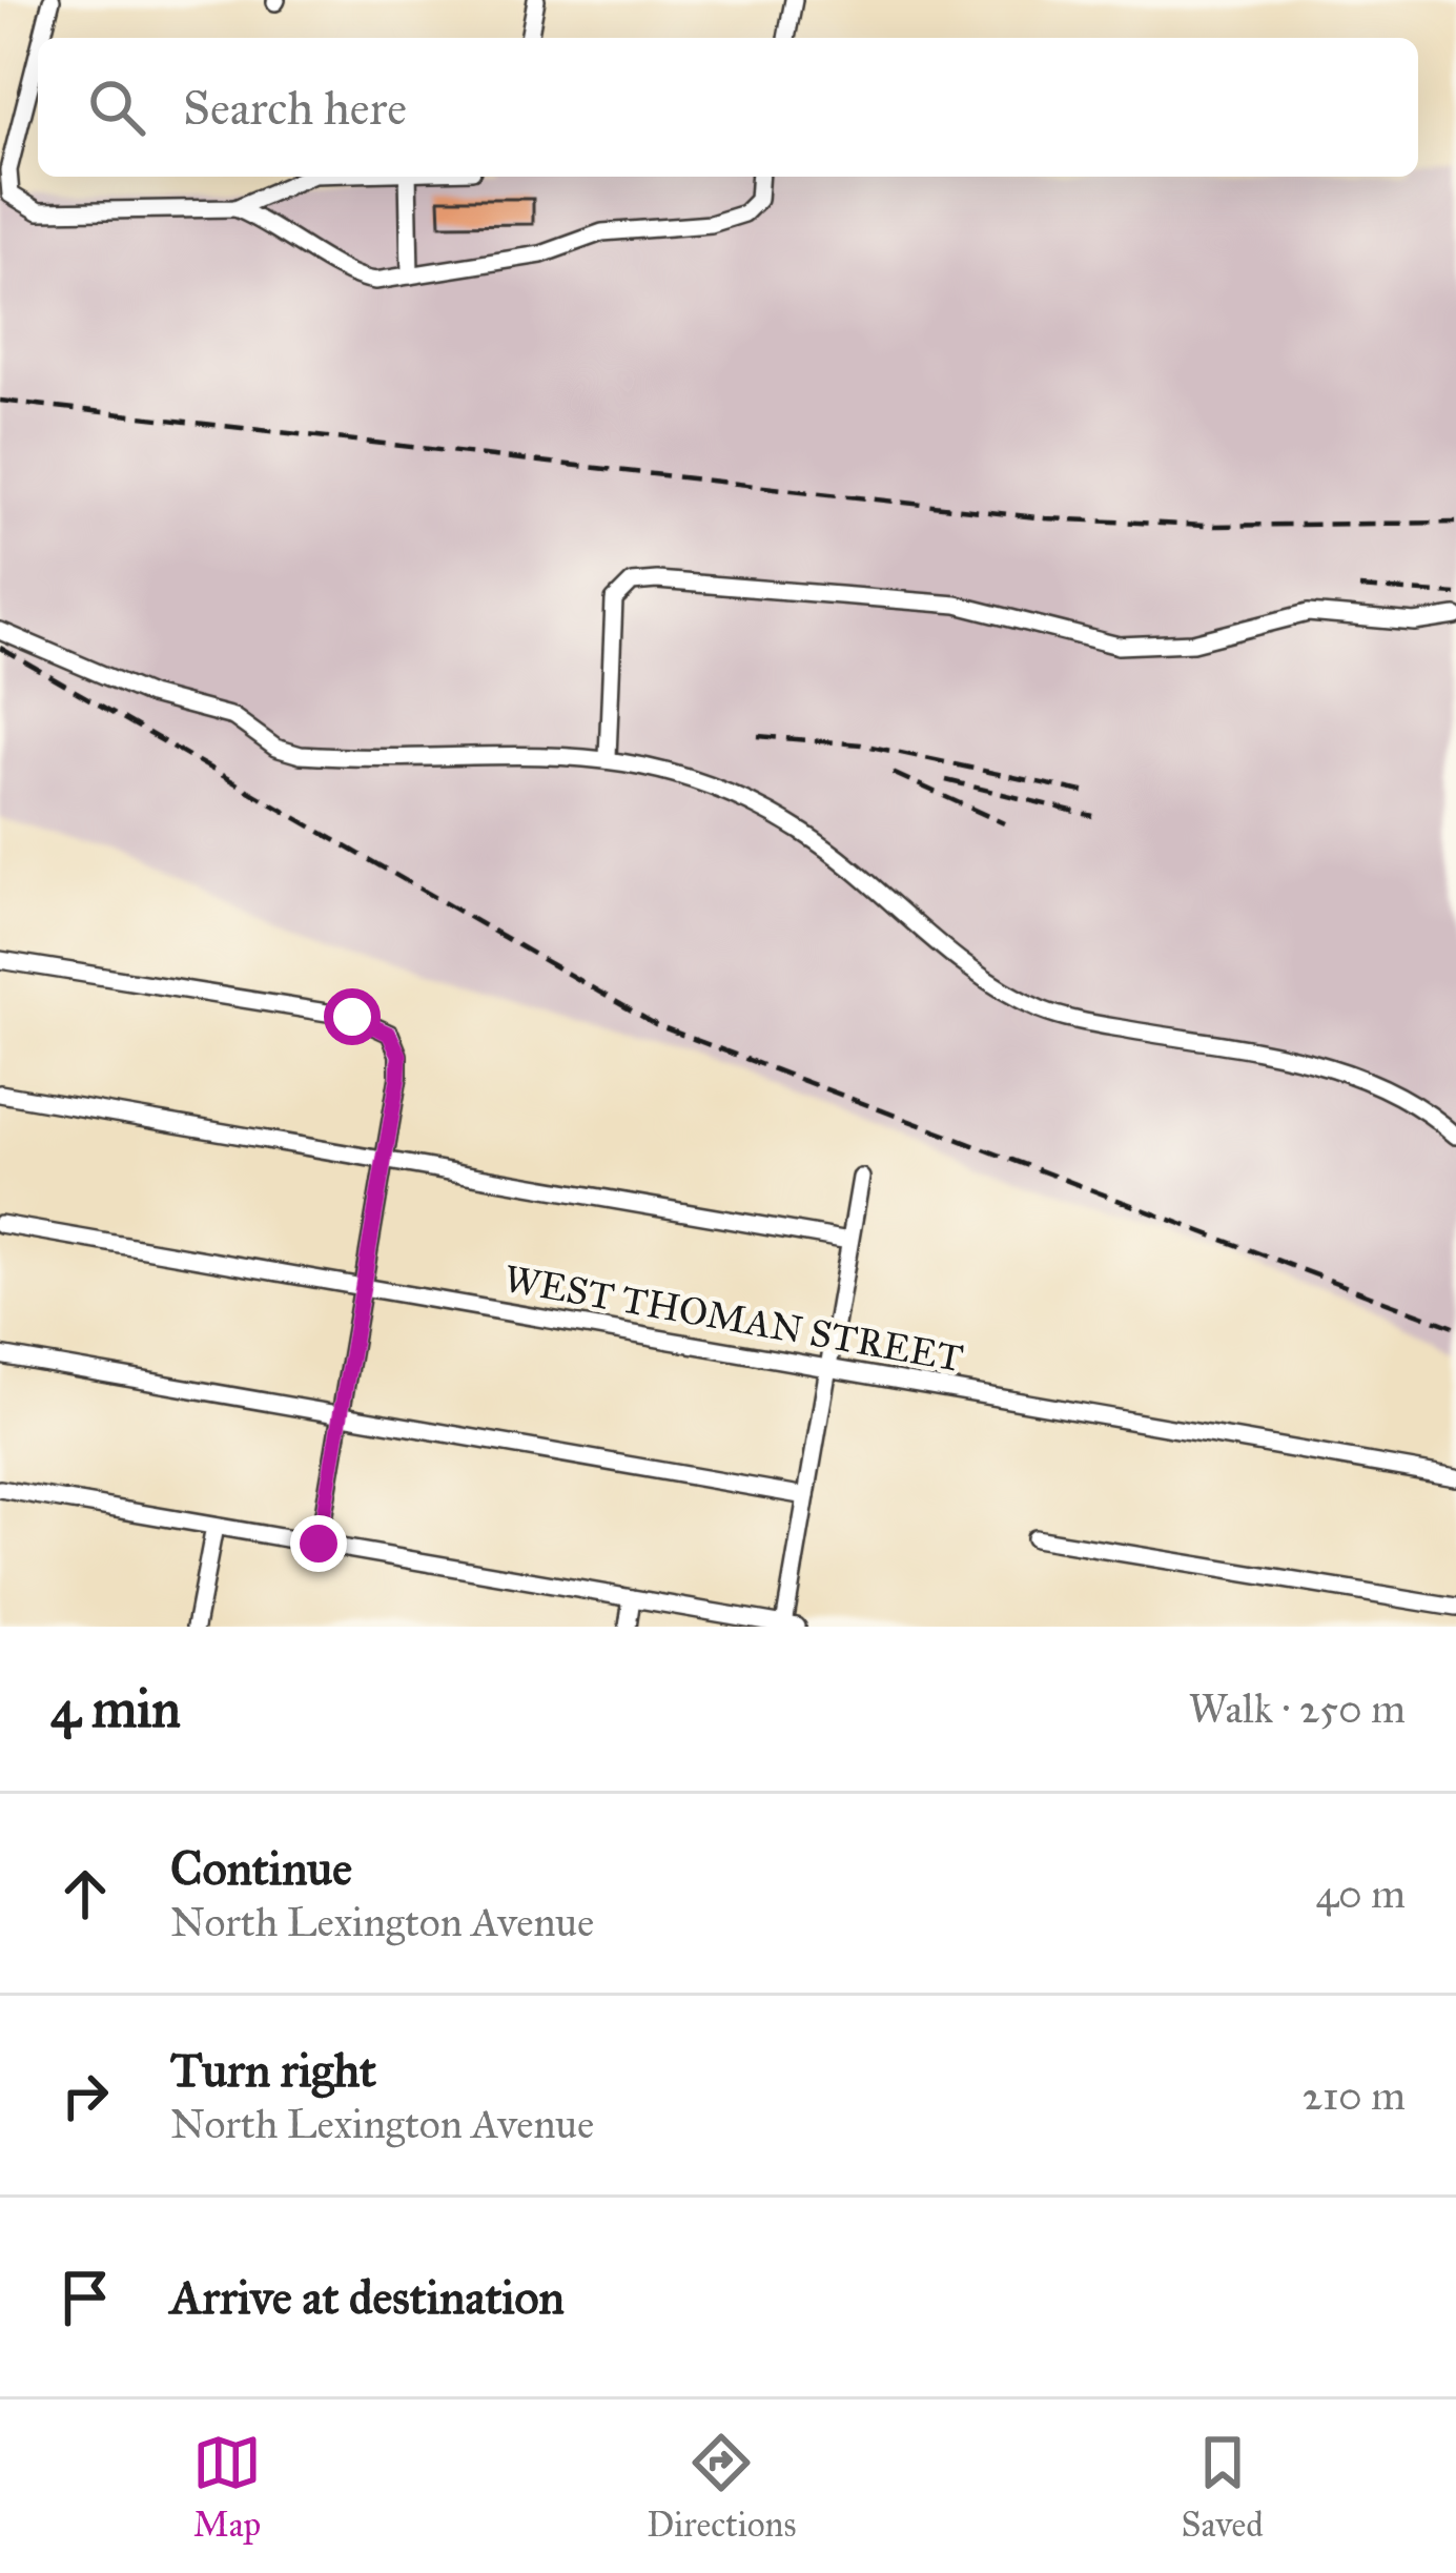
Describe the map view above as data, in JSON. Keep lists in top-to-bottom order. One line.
{"streets":{"street":["WEST THOMAN STREET"]},"page":{"search":"Search here","heading":["4 min","Walk · 250 m"],"list":[["Continue","North Lexington Avenue","40 m"],["Turn right","North Lexington Avenue","210 m"],"Arrive at destination"],"nav":["Map","Directions","Saved"]}}
